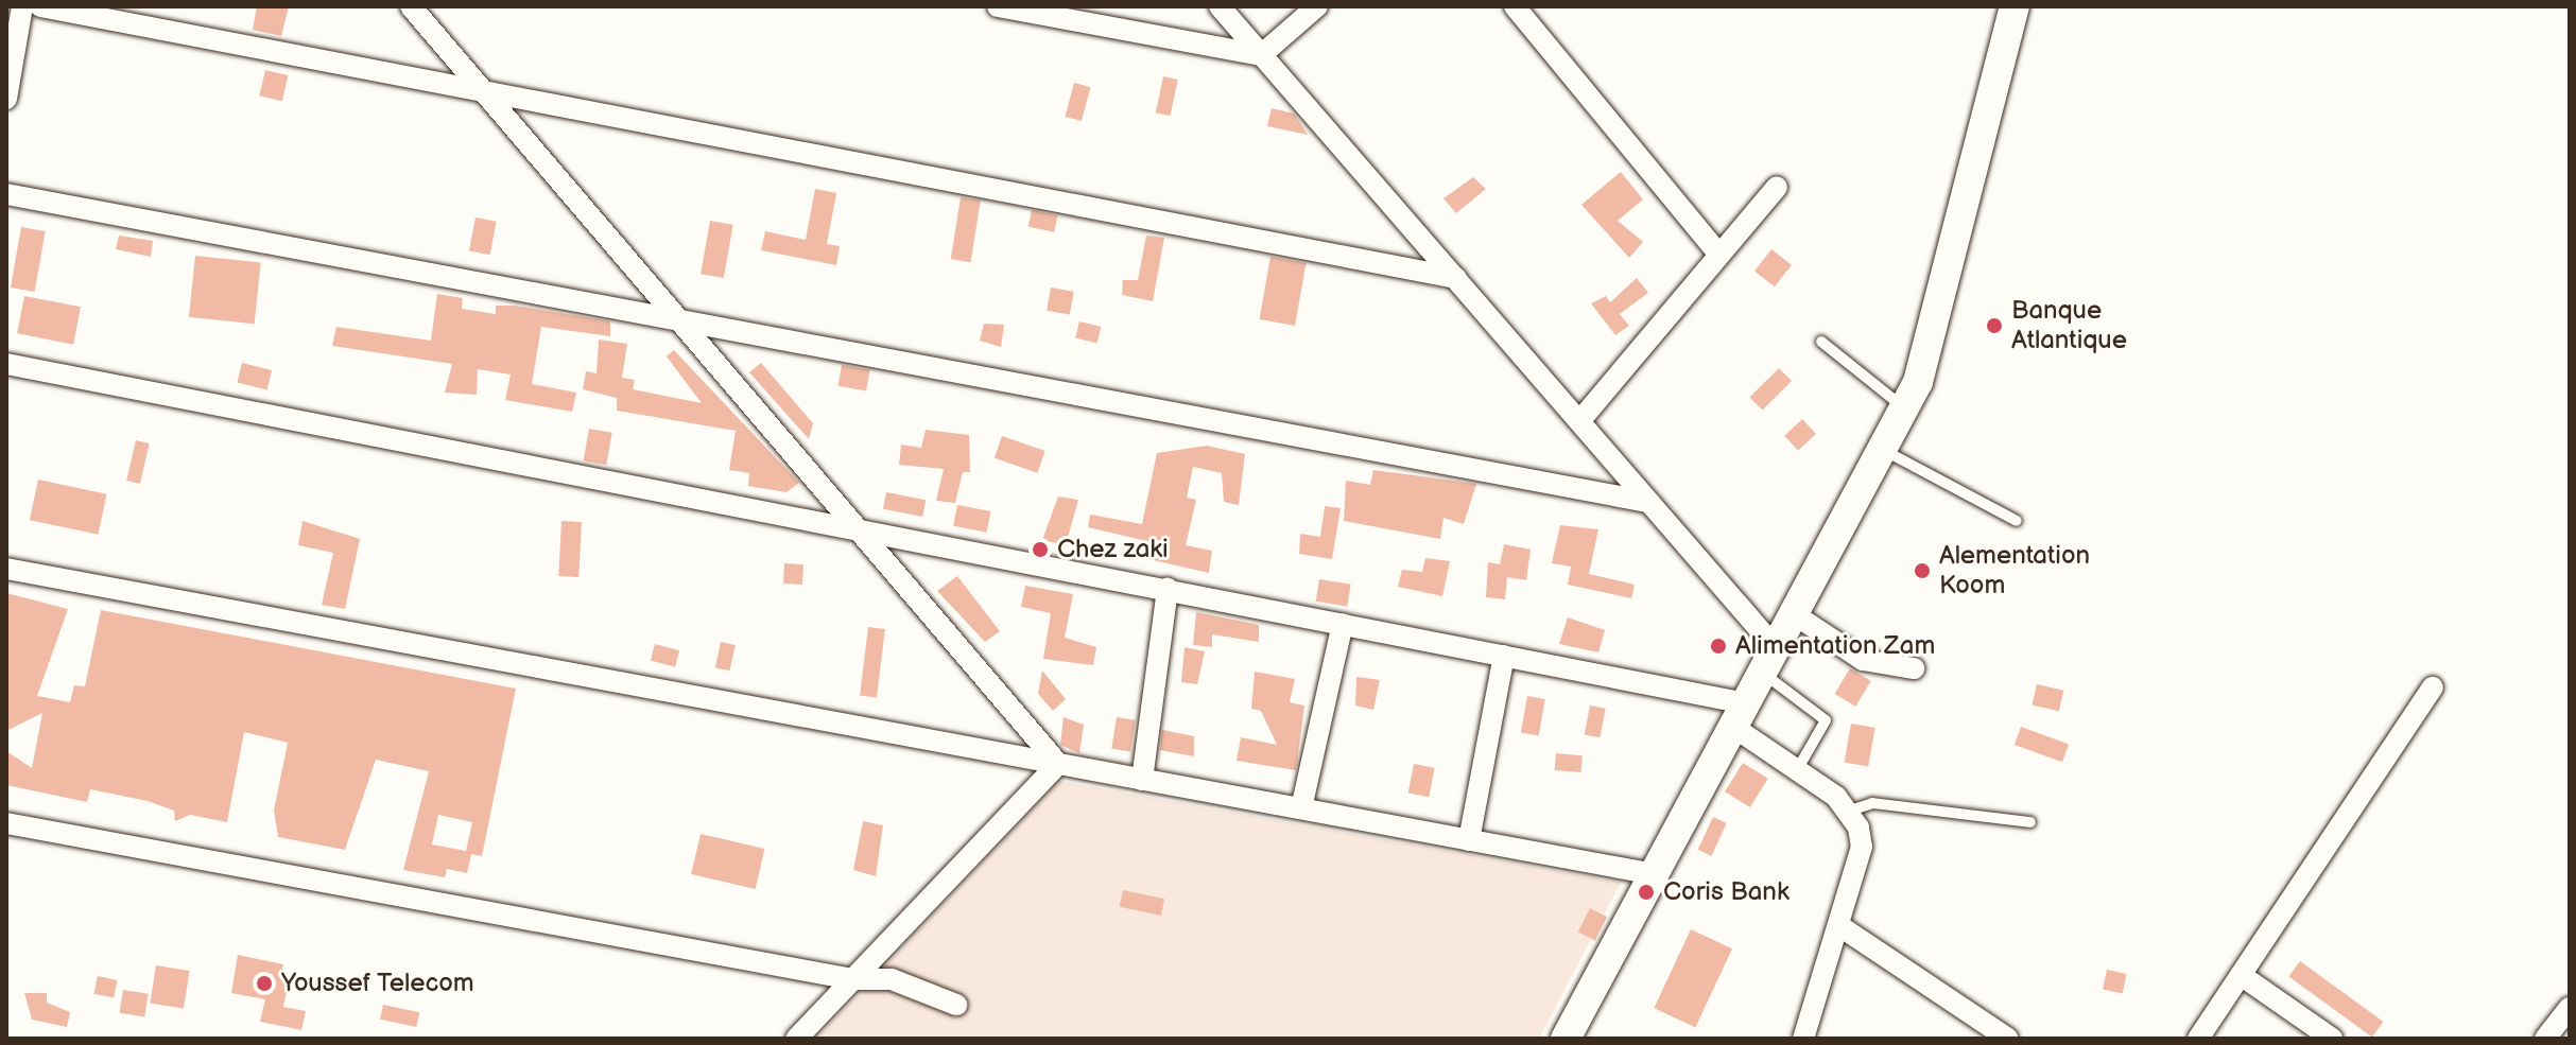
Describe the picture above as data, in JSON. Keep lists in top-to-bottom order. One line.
{"places":["Banque Atlantique","Chez zaki","Alementation Koom","Alimentation Zam","Coris Bank","Youssef Telecom"]}
